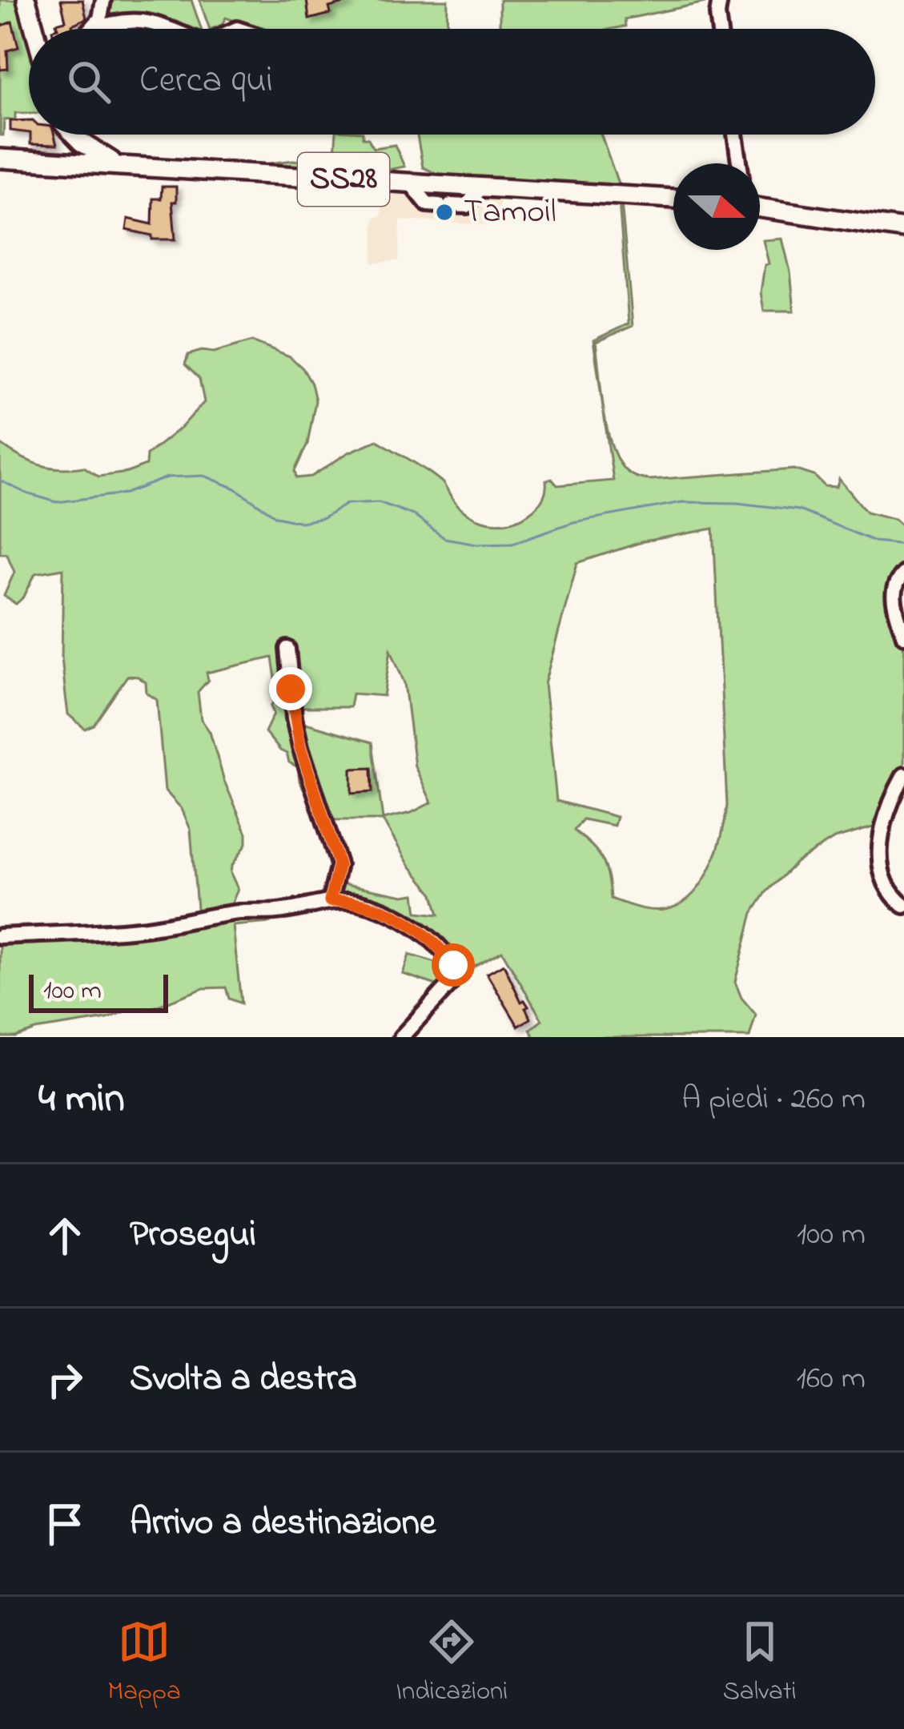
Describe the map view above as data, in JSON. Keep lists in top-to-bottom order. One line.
{"streets":{"main road":["SS28"]},"places":["Tamoil"],"scale_bar":"100 m","north":"right","page":{"search":"Cerca qui","scale":"100 m","heading":["4 min","A piedi · 260 m"],"list":[["Prosegui","100 m"],["Svolta a destra","160 m"],"Arrivo a destinazione"],"nav":["Mappa","Indicazioni","Salvati"]}}
